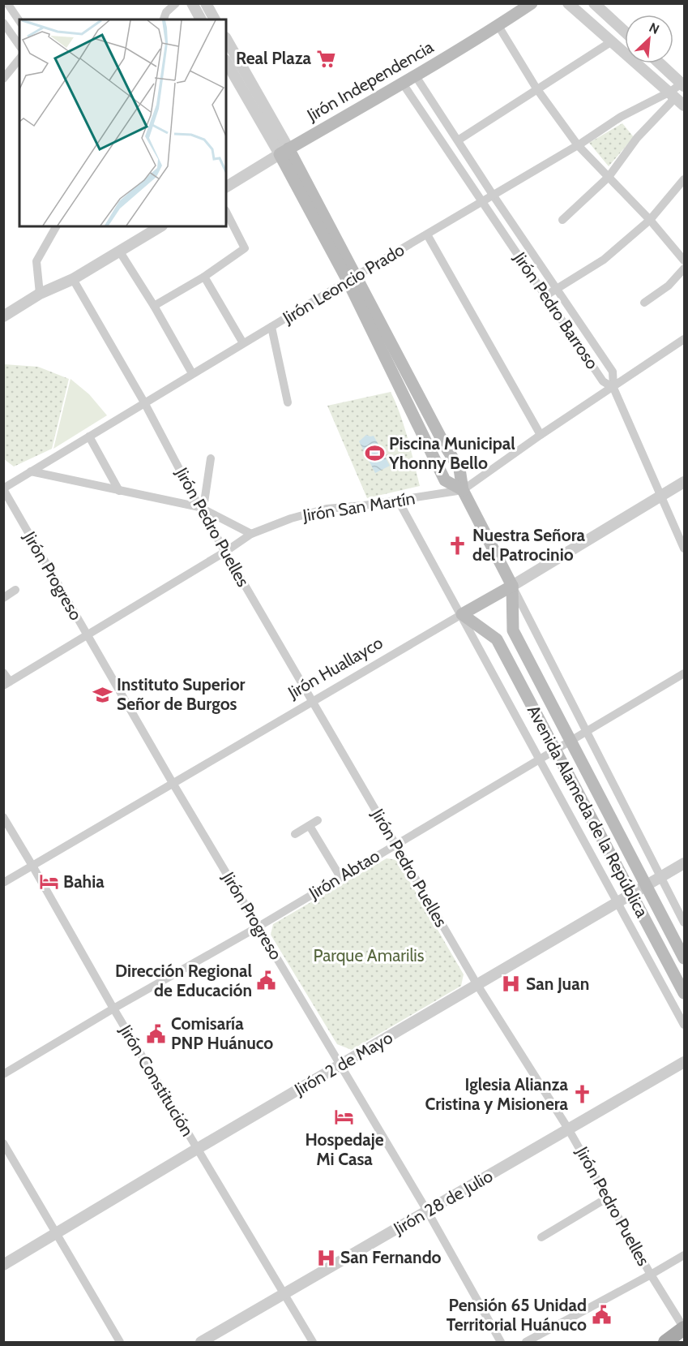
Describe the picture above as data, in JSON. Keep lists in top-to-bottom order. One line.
{"streets":{"main road":["Jirón Independencia","Jirón Huallayco","Avenida Alameda de la República"],"street":["Jirón Leoncio Prado","Jirón Pedro Barroso","Jirón San Martín","Jirón Pedro Puelles","Jirón Progreso","Jirón Abtao","Jirón 2 de Mayo","Jirón Constitución","Jirón 28 de Julio"]},"crossings":[["Jirón Independencia","Jirón Pedro Barroso"],["Jirón Leoncio Prado","Jirón Pedro Barroso"],["Jirón Leoncio Prado","Jirón Pedro Puelles"],["Jirón Leoncio Prado","Jirón Progreso"],["Jirón Pedro Barroso","Jirón San Martín"],["Jirón Pedro Barroso","Jirón Huallayco"],["Jirón San Martín","Jirón Pedro Puelles"],["Jirón San Martín","Jirón Progreso"],["Jirón San Martín","Avenida Alameda de la República"],["Jirón Pedro Puelles","Jirón Huallayco"],["Jirón Pedro Puelles","Jirón Abtao"],["Jirón Pedro Puelles","Jirón 2 de Mayo"],["Jirón Pedro Puelles","Jirón 28 de Julio"],["Jirón Progreso","Jirón Huallayco"],["Jirón Progreso","Jirón Abtao"],["Jirón Progreso","Jirón 2 de Mayo"],["Jirón Progreso","Jirón 28 de Julio"],["Jirón Huallayco","Avenida Alameda de la República"],["Jirón Huallayco","Jirón Constitución"],["Avenida Alameda de la República","Jirón Abtao"],["Avenida Alameda de la República","Jirón 2 de Mayo"],["Jirón Abtao","Jirón Constitución"],["Jirón 2 de Mayo","Jirón Constitución"],["Jirón Constitución","Jirón 28 de Julio"]],"parks":["Parque Amarilis"],"places":{"supermarket":["Real Plaza"],"sports":["Piscina Municipal Yhonny Bello"],"church":["Nuestra Señora del Patrocinio","Iglesia Alianza Cristina y Misionera"],"school or university":["Instituto Superior Señor de Burgos"],"hotel":["Bahia","Hospedaje Mi Casa"],"public building":["Dirección Regional de Educación","Comisaría PNP Huánuco","Pensión 65 Unidad Territorial Huánuco"],"hospital":["San Juan","San Fernando"]},"north":"top right"}
